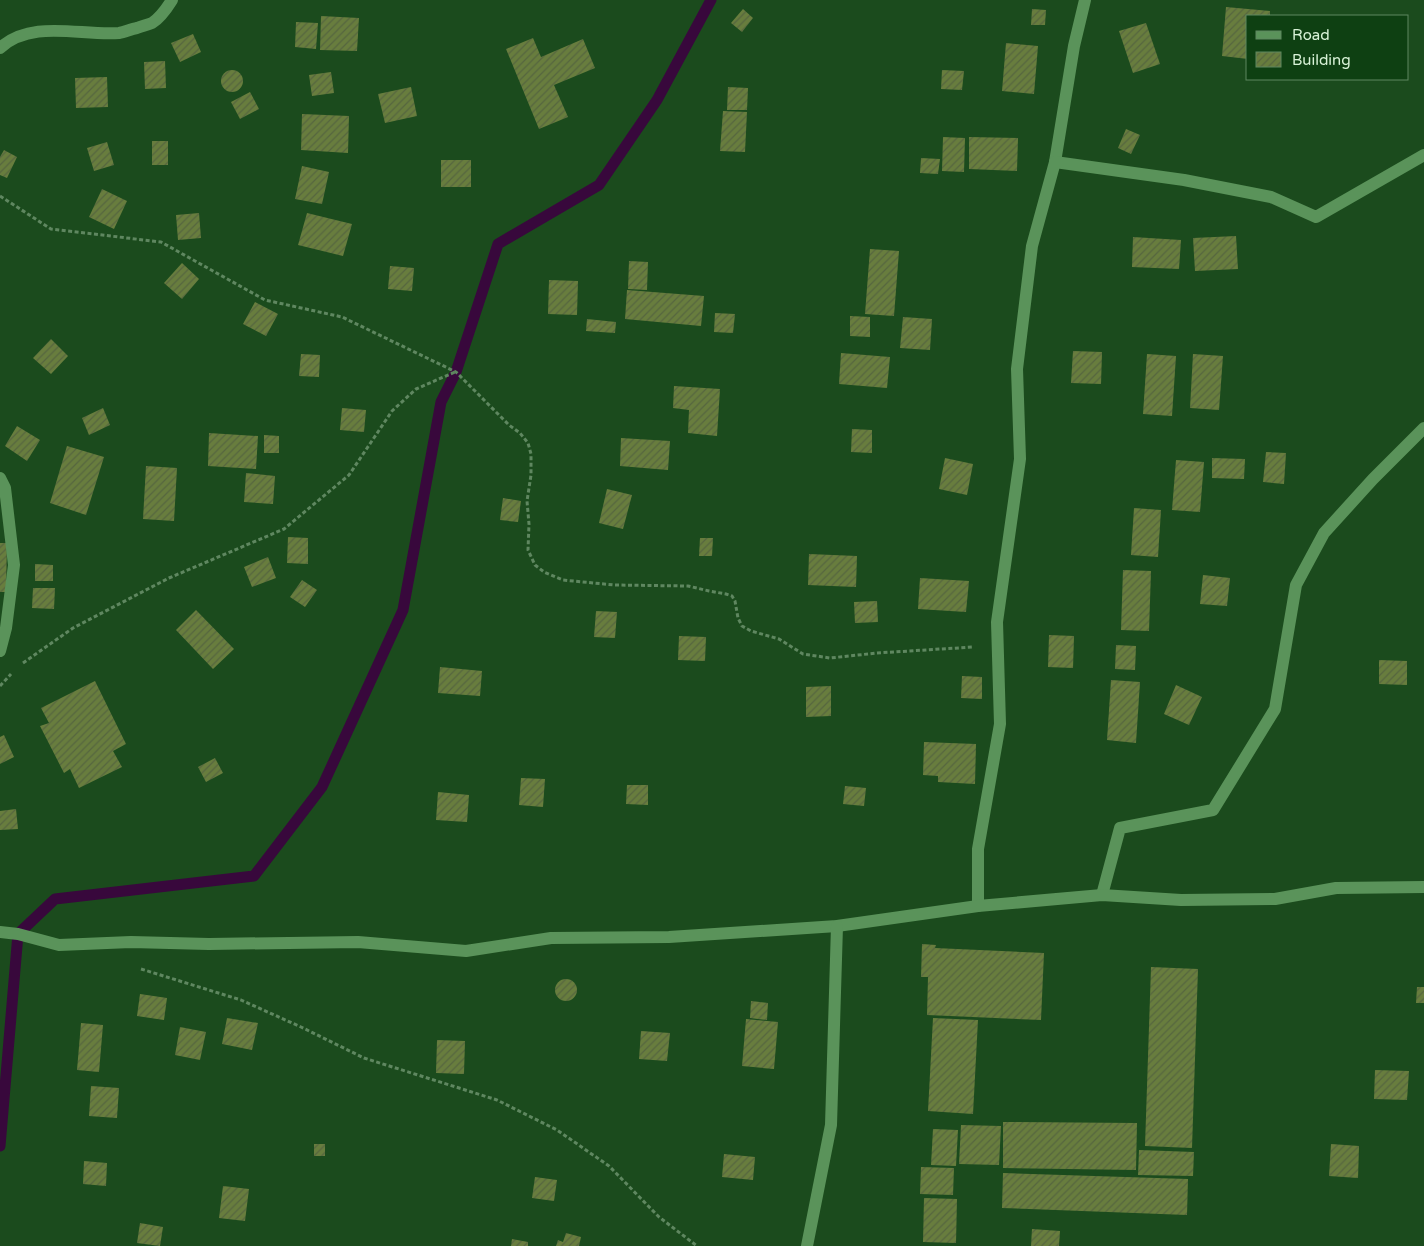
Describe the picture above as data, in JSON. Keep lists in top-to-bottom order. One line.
{"legend":["Road","Building"]}
